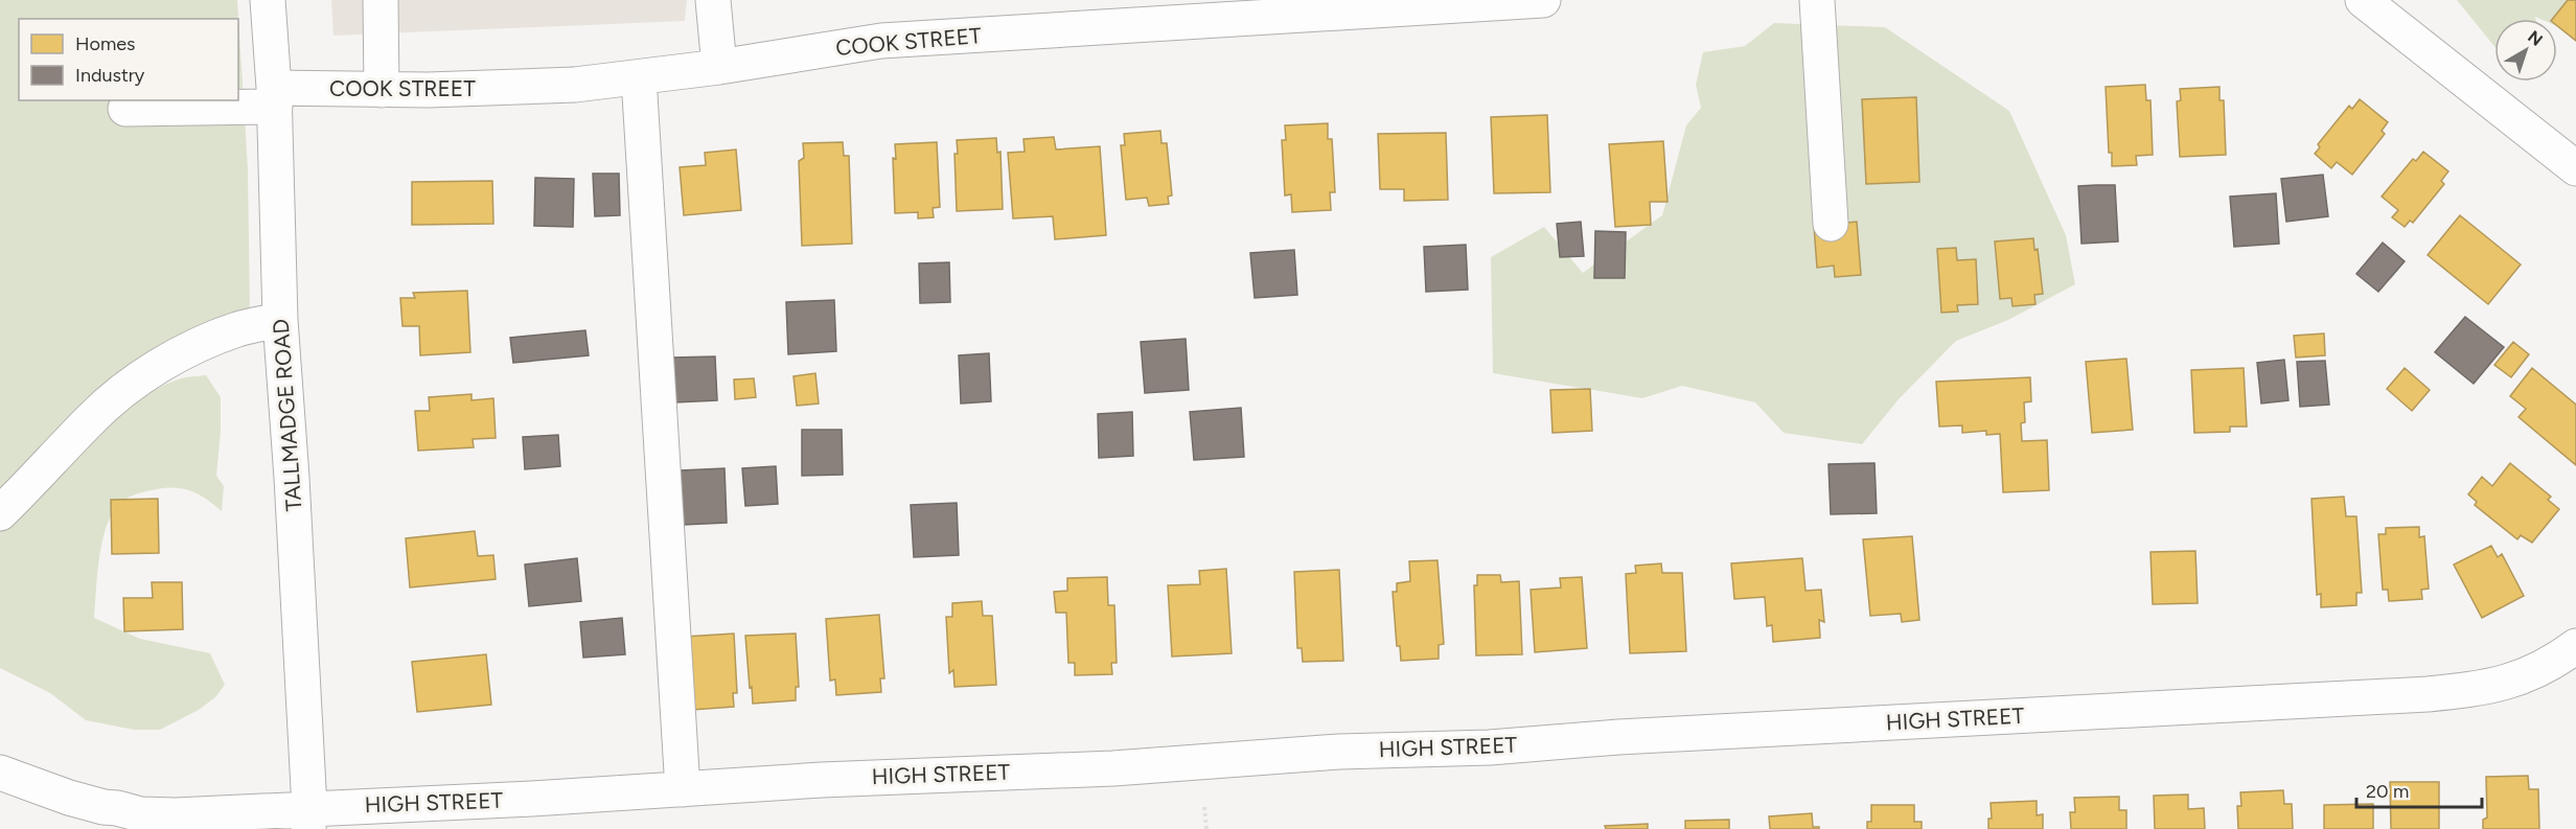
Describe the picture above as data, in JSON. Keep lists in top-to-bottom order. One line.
{"streets":{"street":["COOK STREET","TALLMADGE ROAD","HIGH STREET"]},"crossings":[["COOK STREET","TALLMADGE ROAD"],["TALLMADGE ROAD","HIGH STREET"]],"legend":["Homes","Industry"],"scale_bar":"20 m","north":"top right"}
